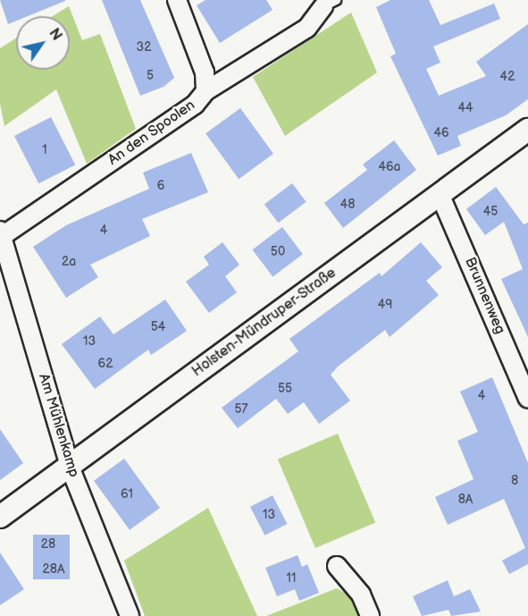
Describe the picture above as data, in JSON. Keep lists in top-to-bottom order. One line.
{"streets":{"street":["An den Spoolen","Brunnenweg","Holsten-Mündruper-Straße","Am Mühlenkamp"]},"crossings":[["An den Spoolen","Am Mühlenkamp"],["Brunnenweg","Holsten-Mündruper-Straße"],["Holsten-Mündruper-Straße","Am Mühlenkamp"]],"house_numbers":["32","5","42","44","46","1","46a","6","48","45","4","50","2a","49","54","13","62","55","4","57","8","61","8A","13","28","28A","11"],"north":"top right"}
